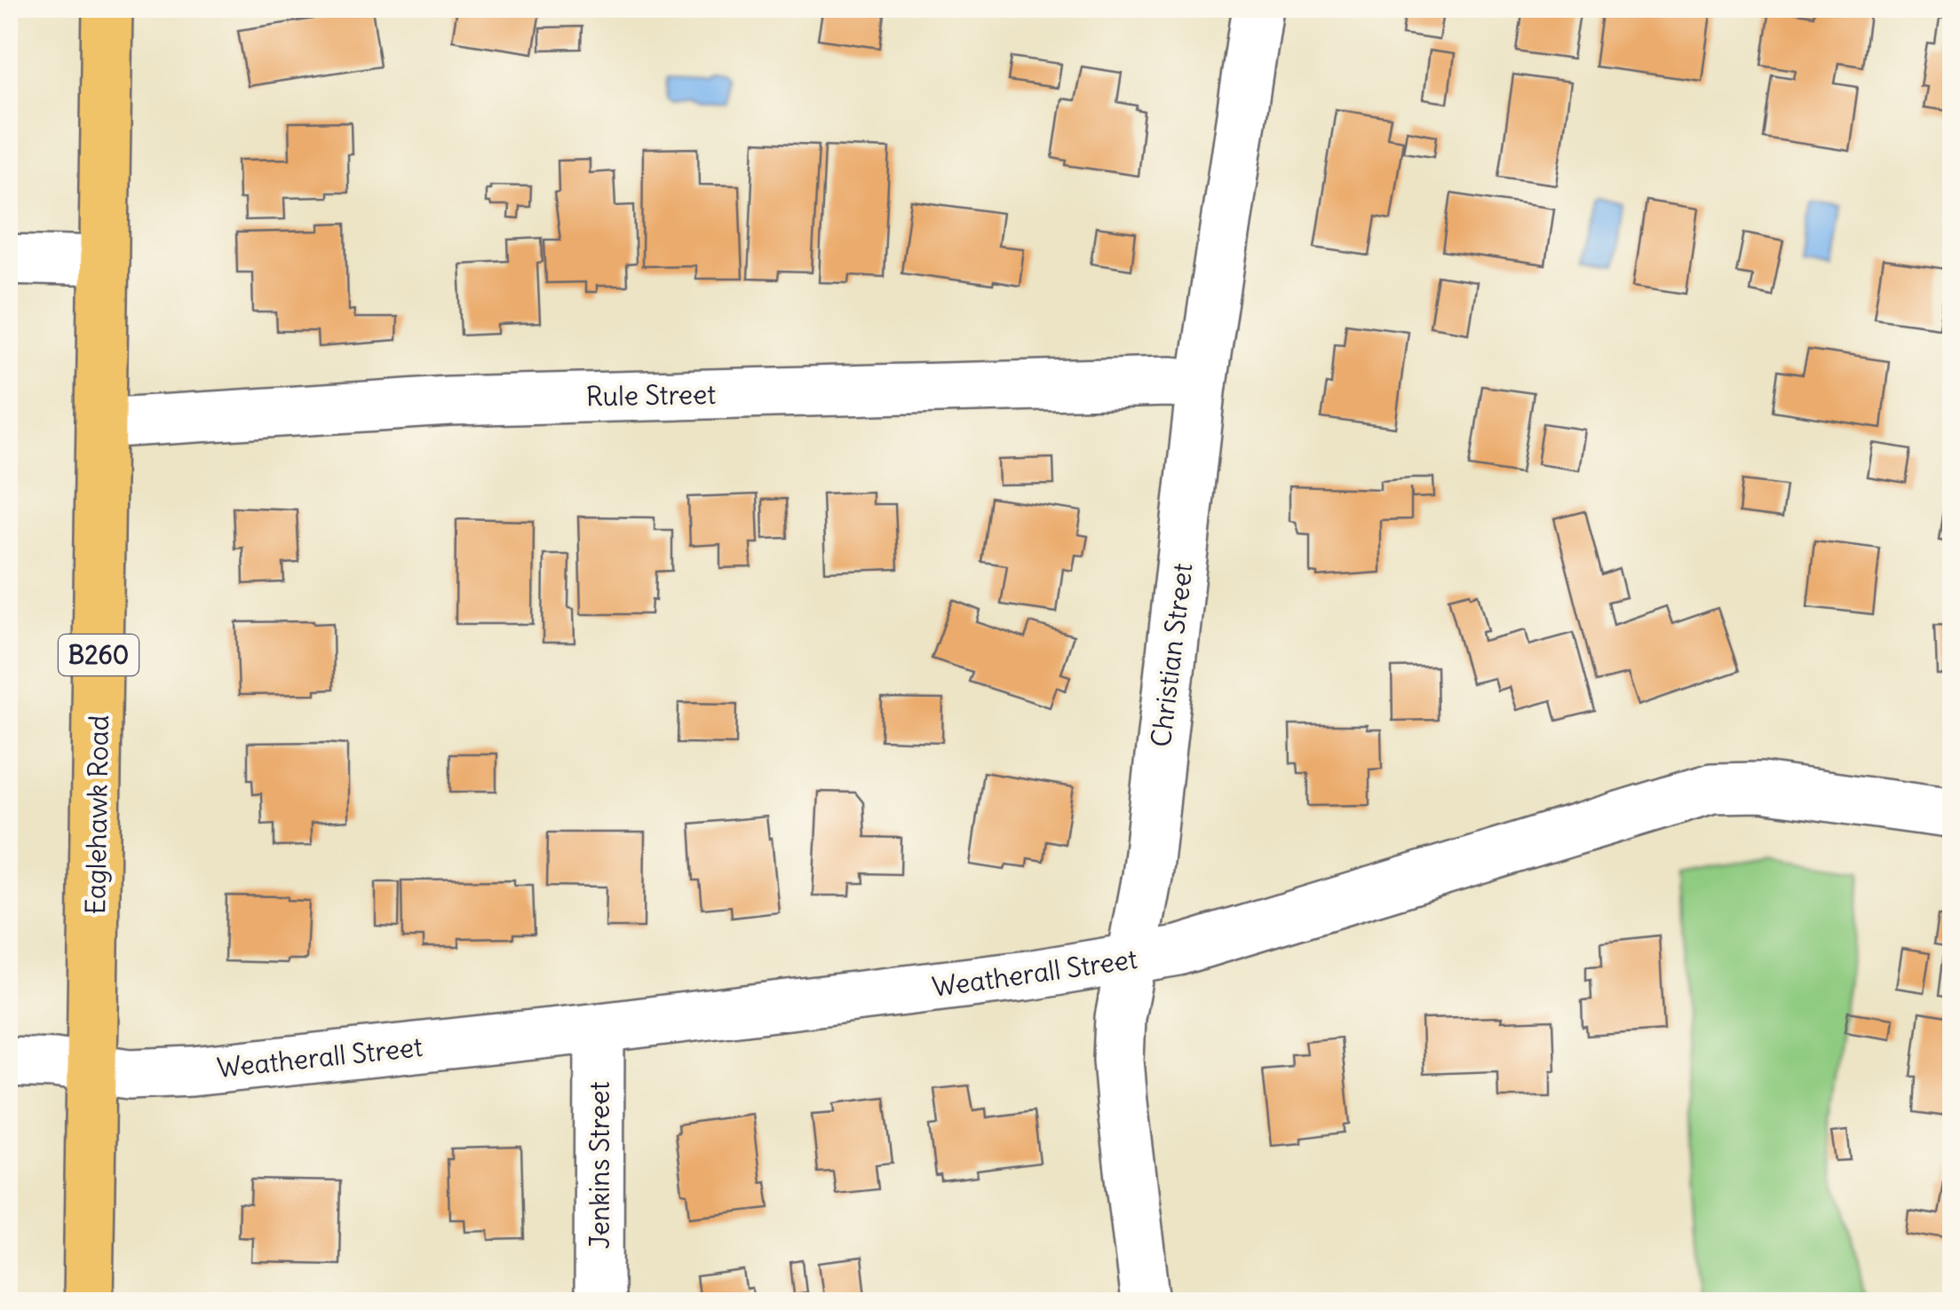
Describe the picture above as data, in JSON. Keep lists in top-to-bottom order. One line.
{"streets":{"main road":["B260","Eaglehawk Road"],"street":["Rule Street","Christian Street","Weatherall Street","Jenkins Street"]},"crossings":[["Rule Street","Christian Street"],["Rule Street","Eaglehawk Road"],["Christian Street","Weatherall Street"],["Eaglehawk Road","Weatherall Street"],["Weatherall Street","Jenkins Street"]]}
